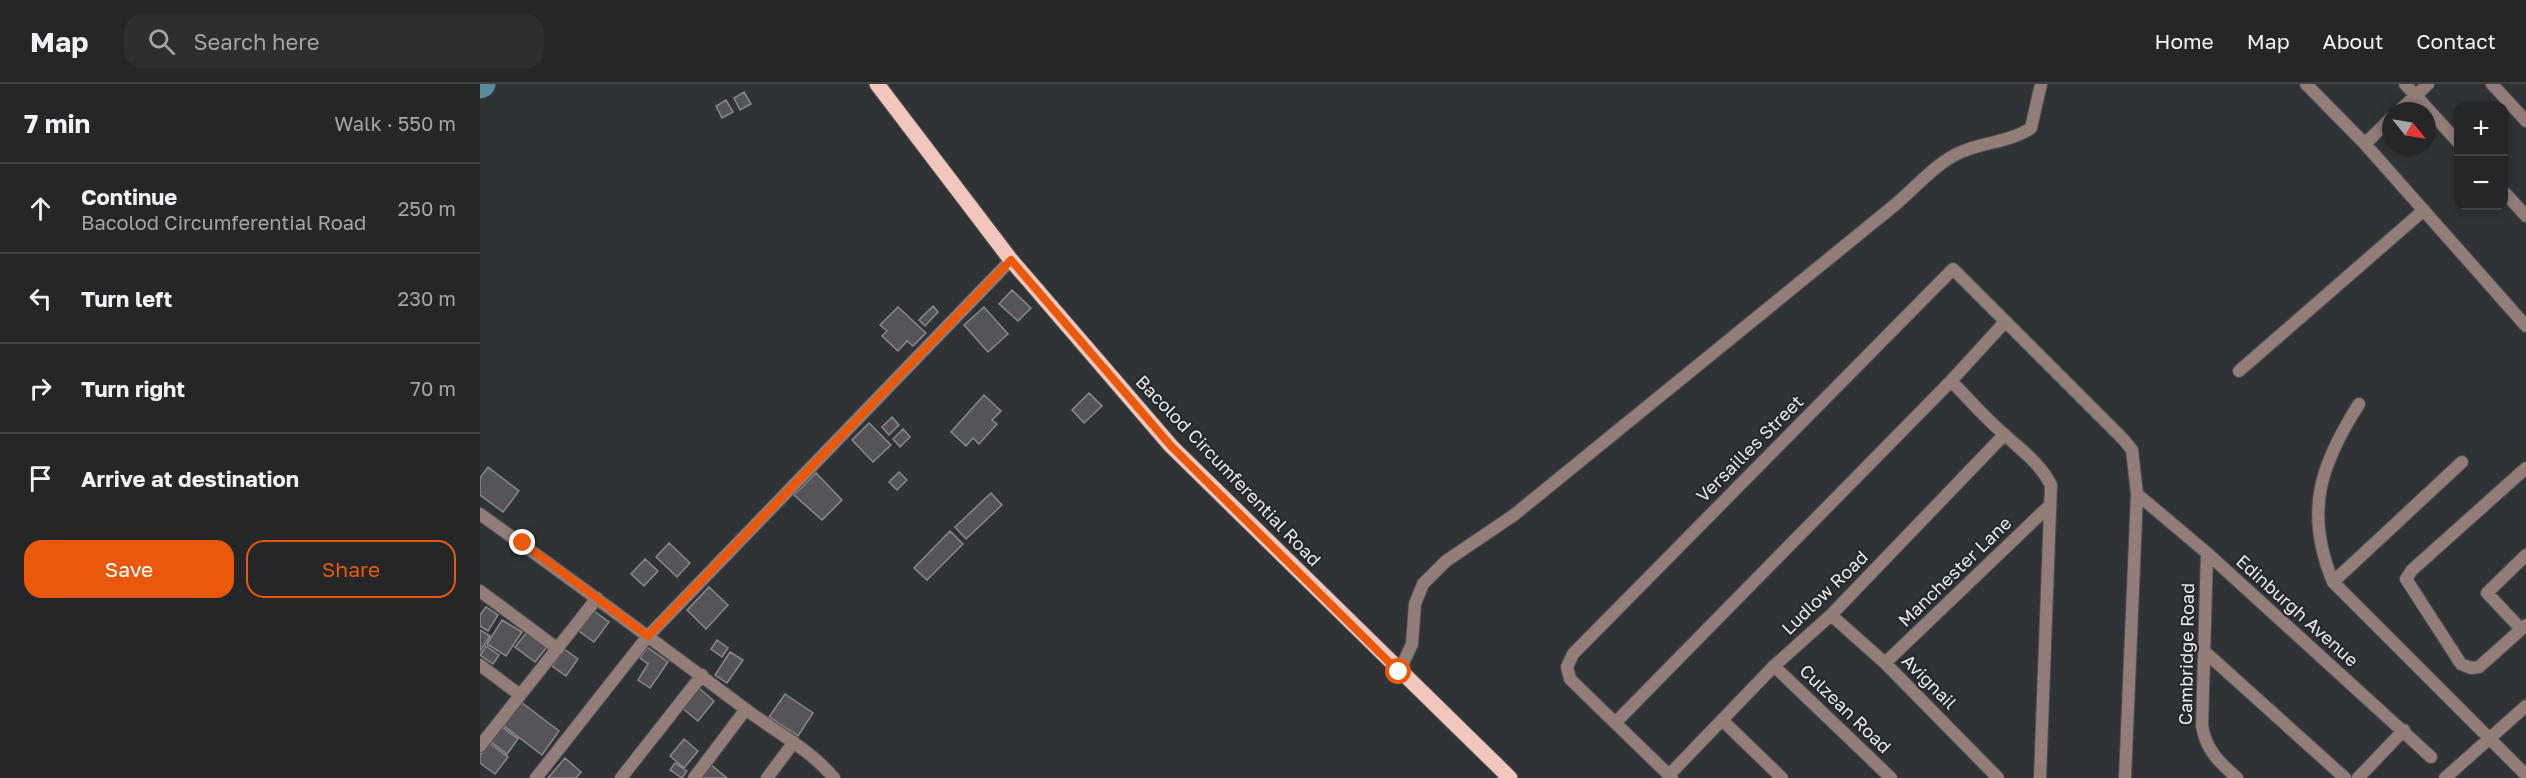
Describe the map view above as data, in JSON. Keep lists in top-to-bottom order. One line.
{"streets":{"main road":["Bacolod Circumferential Road"],"street":["Versailles Street","Manchester Lane","Ludlow Road","Edinburgh Avenue","Cambridge Road","Avignail","Culzean Road"]},"crossings":[["Manchester Lane","Avignail"],["Ludlow Road","Avignail"],["Ludlow Road","Culzean Road"],["Edinburgh Avenue","Cambridge Road"]],"north":"bottom right","page":{"header":"Map","search":"Search here","nav":["Home","Map","About","Contact"],"heading":["7 min","Walk · 550 m"],"map_buttons":["+","−"],"list":[["Continue","Bacolod Circumferential Road","250 m"],["Turn left","230 m"],["Turn right","70 m"],"Arrive at destination"],"buttons":["Save","Share"]}}
